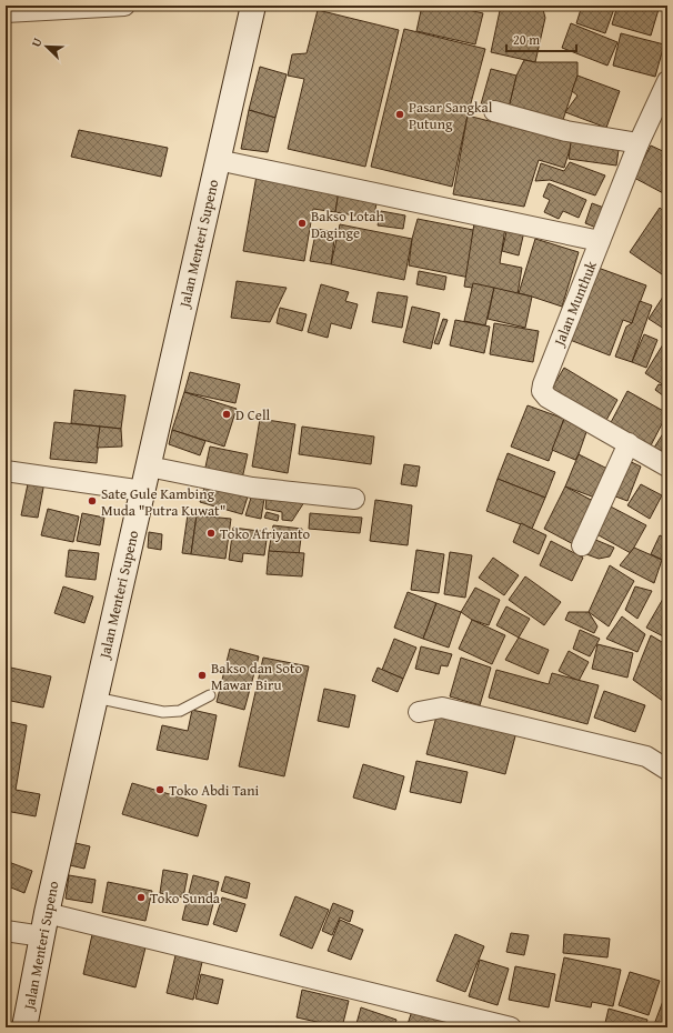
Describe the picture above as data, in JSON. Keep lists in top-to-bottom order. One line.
{"streets":{"main road":["Jalan Menteri Supeno"],"street":["Jalan Munthuk"]},"places":["Pasar Sangkal Putung","Bakso Lotah Daginge","D Cell","Sate Gule Kambing Muda \"Putra Kuwat\"","Toko Afriyanto","Bakso dan Soto Mawar Biru","Toko Abdi Tani","Toko Sunda"],"scale_bar":"20 m","north":"top left"}
